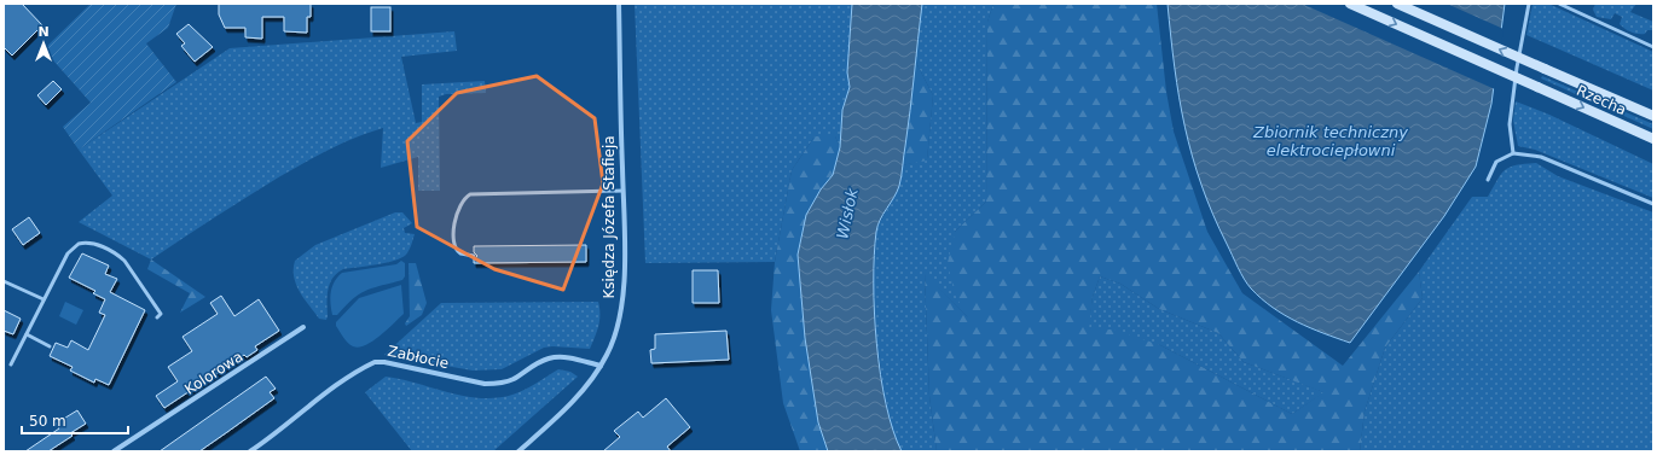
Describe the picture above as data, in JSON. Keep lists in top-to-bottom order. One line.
{"streets":{"main road":["Rzecha"],"street":["Księdza Józefa Stafieja","Zabłocie","Kolorowa"]},"crossings":[["Księdza Józefa Stafieja","Zabłocie"]],"water":["Zbiornik techniczny elektrociepłowni","Wisłok"],"scale_bar":"50 m","north":"top"}
